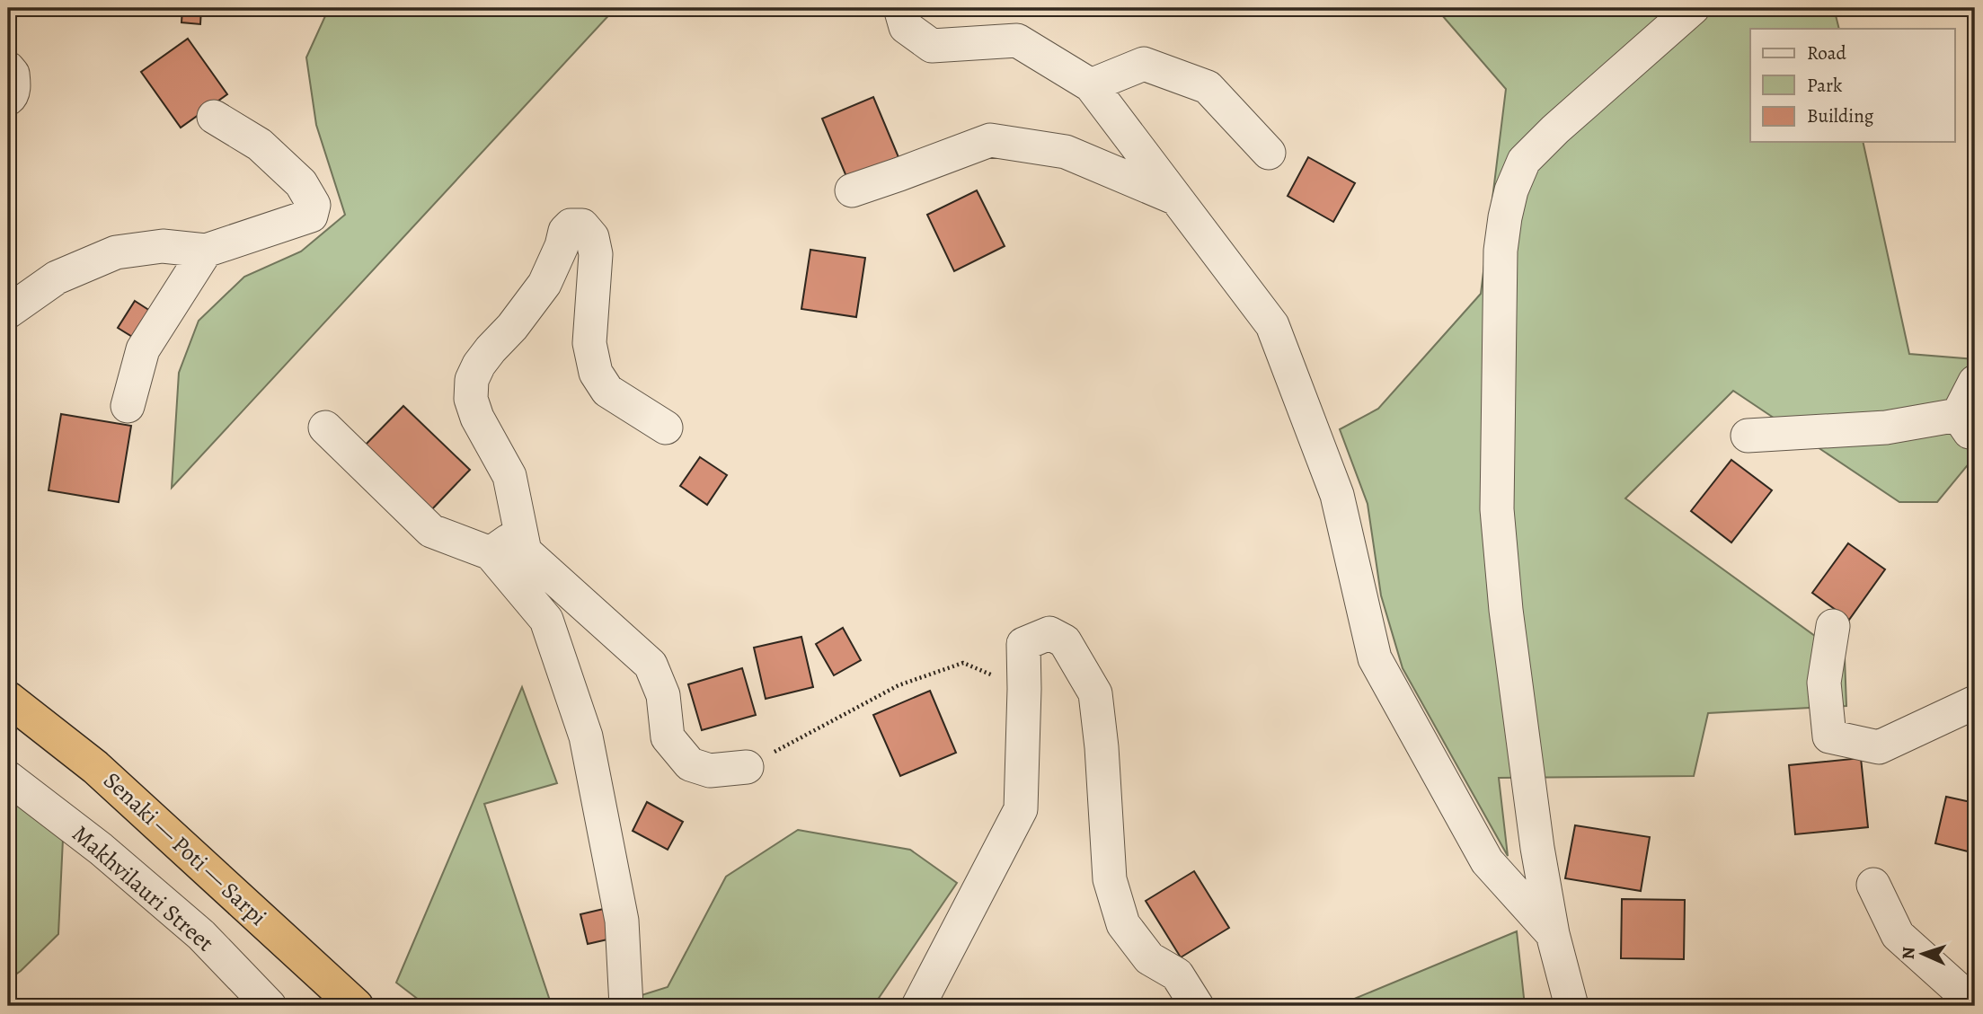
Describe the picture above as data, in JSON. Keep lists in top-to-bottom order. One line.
{"streets":{"highway":["Senaki — Poti — Sarpi"],"street":["Makhvilauri Street"]},"legend":["Road","Park","Building"],"north":"left"}
